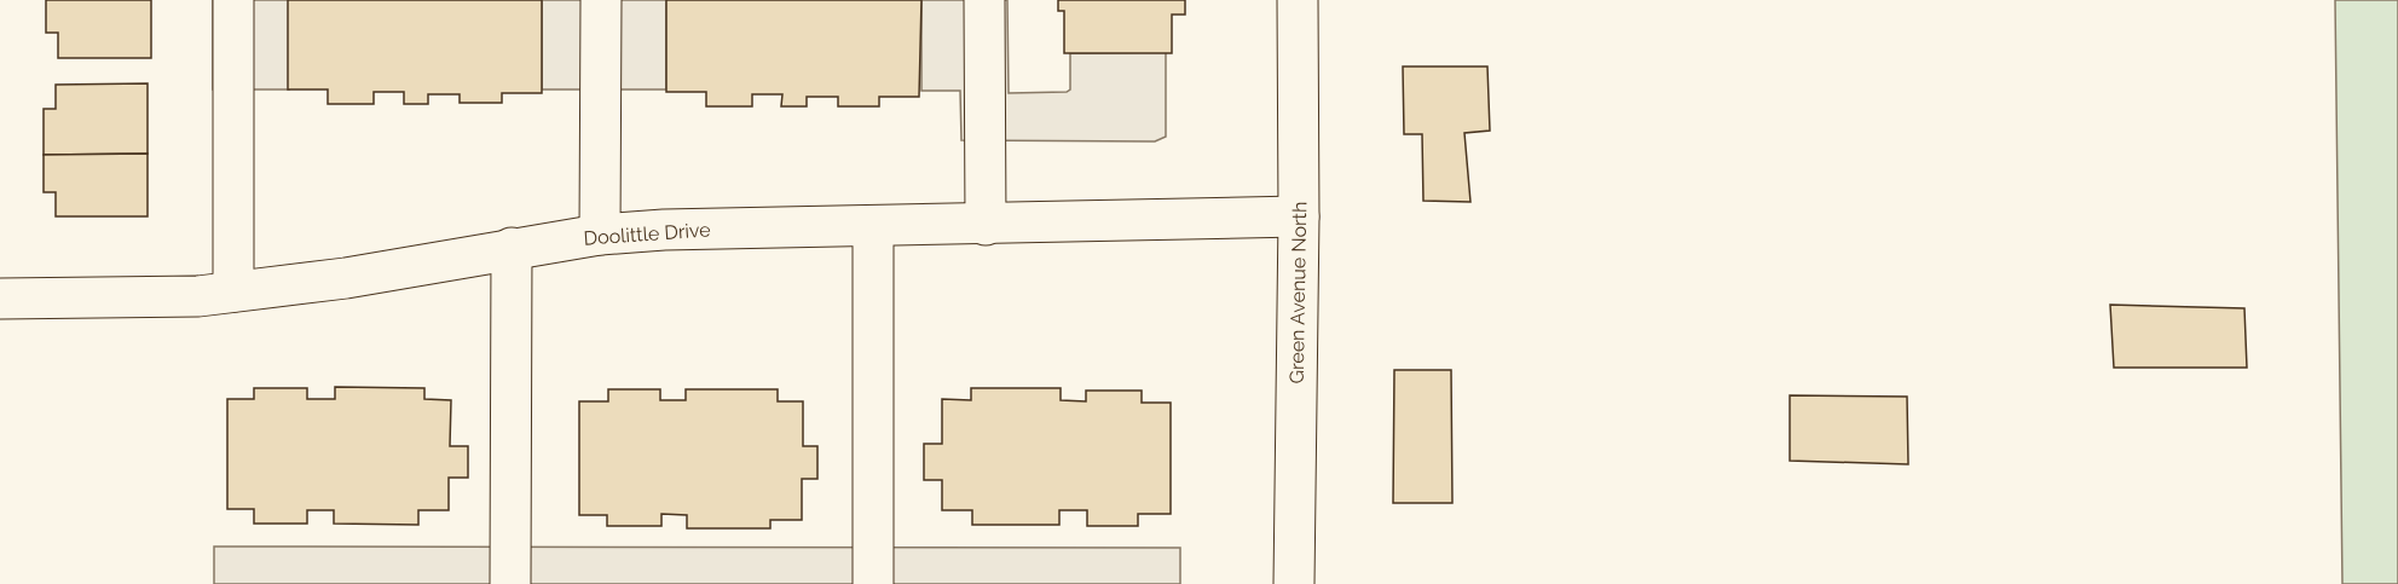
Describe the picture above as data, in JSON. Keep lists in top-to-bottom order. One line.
{"streets":{"street":["Doolittle Drive","Green Avenue North"]},"crossings":[["Doolittle Drive","Green Avenue North"]]}
